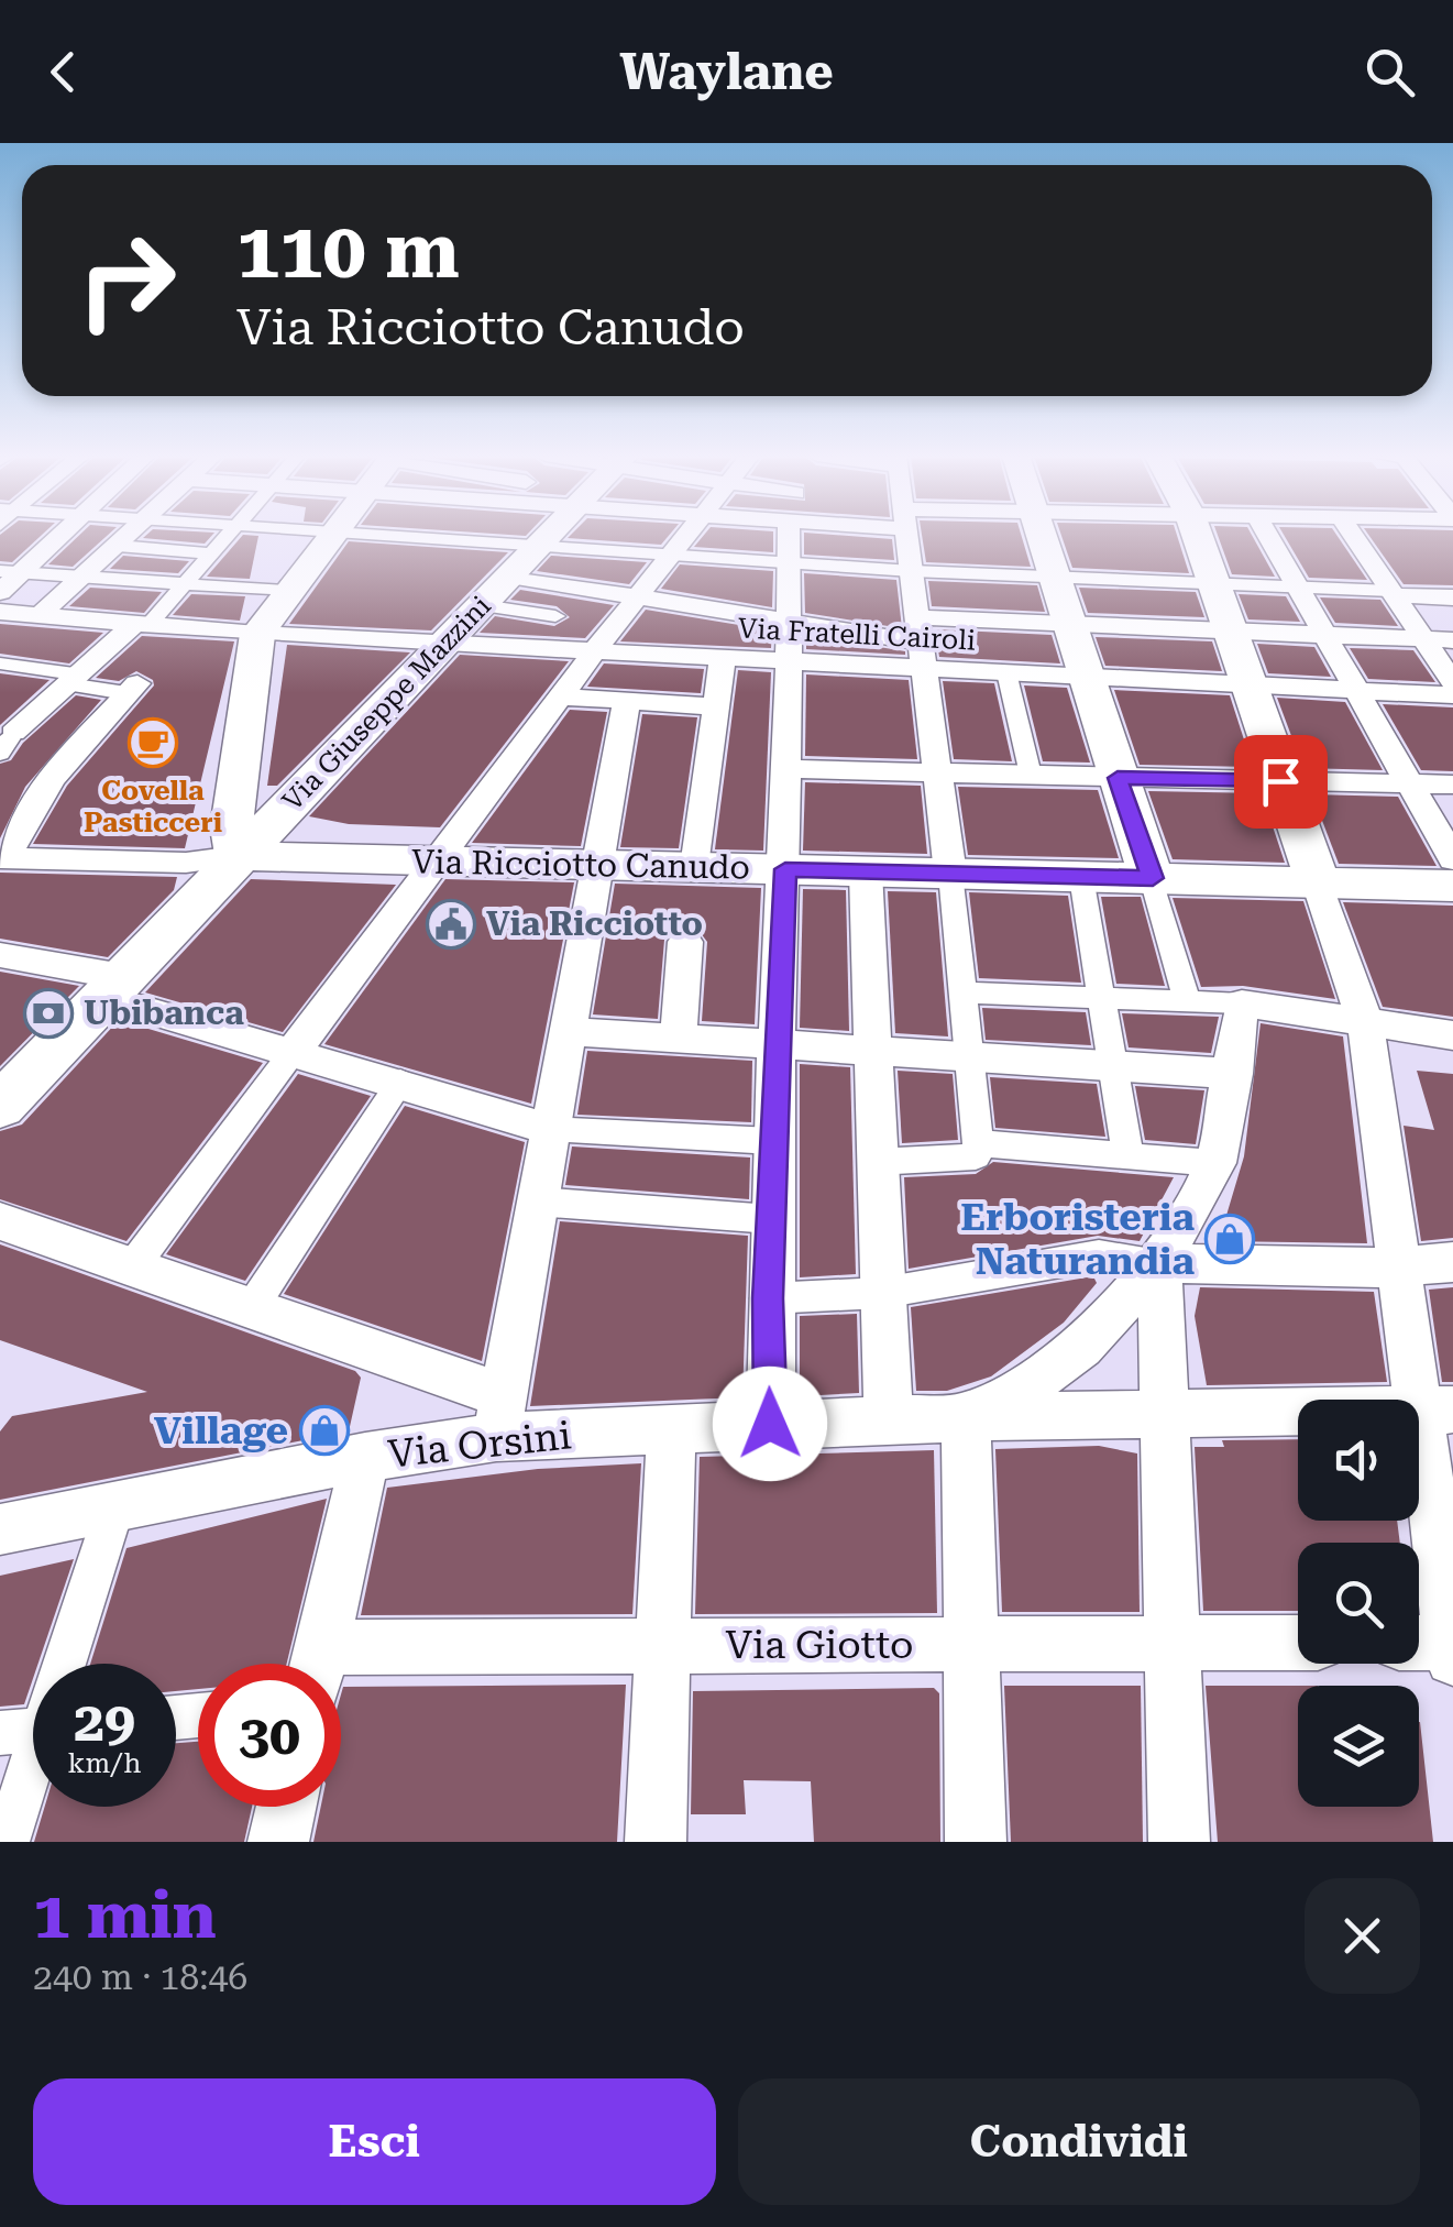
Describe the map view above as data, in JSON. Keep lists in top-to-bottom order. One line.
{"streets":{"main road":["Via Giuseppe Mazzini","Via Ricciotto Canudo"],"street":["Via Fratelli Cairoli","Via Orsini","Via Giotto"]},"crossings":[["Via Fratelli Cairoli","Via Giuseppe Mazzini"],["Via Giuseppe Mazzini","Via Ricciotto Canudo"]],"places":{"cafe":["Covella Pasticceri"],"public building":["Via Ricciotto"],"bank":["Ubibanca"],"shop":["Erboristeria Naturandia","Village"]},"page":{"header":"Waylane","turn":["110 m","Via Ricciotto Canudo"],"speed":"29 km/h","limit":"30","heading":["1 min","240 m · 18:46"],"buttons":["Esci","Condividi"]}}
